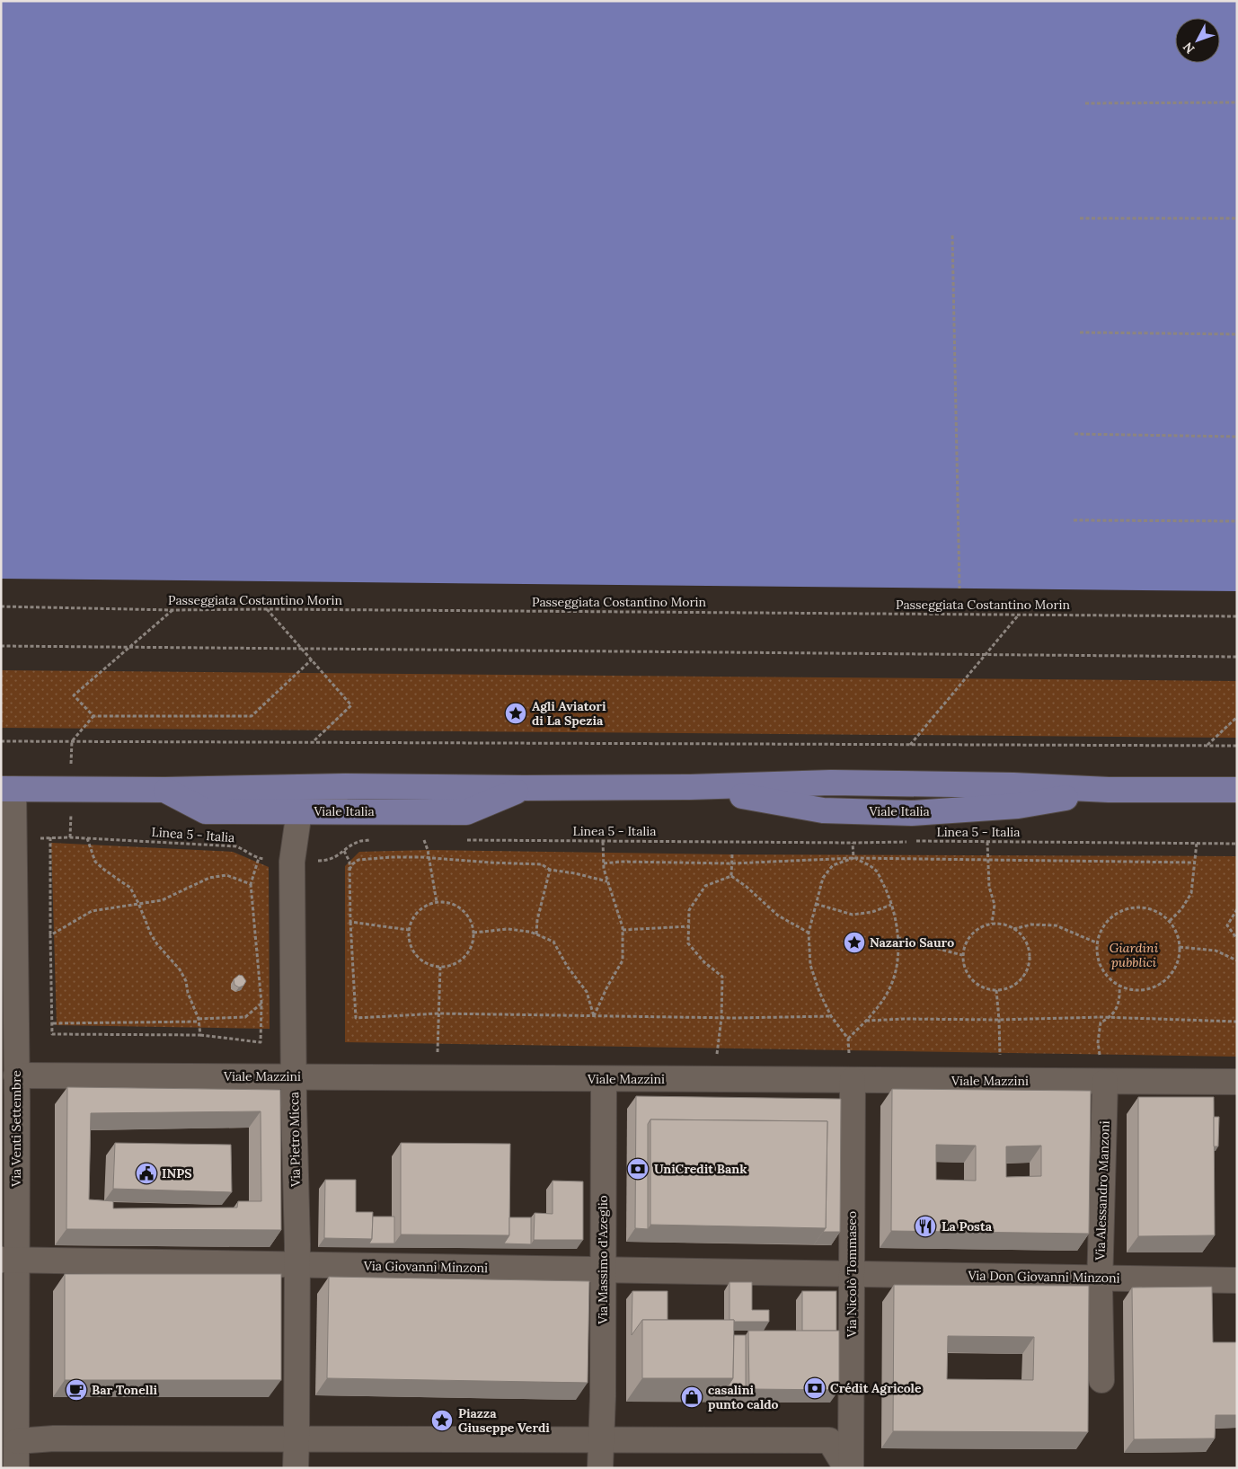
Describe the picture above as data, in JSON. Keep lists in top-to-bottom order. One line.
{"streets":{"main road":["Viale Italia"],"street":["Viale Mazzini","Via Venti Settembre","Via Pietro Micca","Via Alessandro Manzoni","Via Massimo d'Azeglio","Via Giovanni Minzoni","Via Nicolò Tommaseo","Via Don Giovanni Minzoni"],"path":["Passeggiata Costantino Morin","Linea 5 - Italia"]},"crossings":[["Viale Italia","Via Venti Settembre"],["Viale Italia","Via Pietro Micca"],["Linea 5 - Italia","Via Venti Settembre"],["Linea 5 - Italia","Via Pietro Micca"],["Viale Mazzini","Via Venti Settembre"],["Viale Mazzini","Via Pietro Micca"],["Viale Mazzini","Via Alessandro Manzoni"],["Viale Mazzini","Via Massimo d'Azeglio"],["Viale Mazzini","Via Nicolò Tommaseo"],["Via Venti Settembre","Via Giovanni Minzoni"],["Via Pietro Micca","Via Giovanni Minzoni"],["Via Alessandro Manzoni","Via Don Giovanni Minzoni"],["Via Massimo d'Azeglio","Via Giovanni Minzoni"],["Via Giovanni Minzoni","Via Nicolò Tommaseo"],["Via Giovanni Minzoni","Via Don Giovanni Minzoni"],["Via Nicolò Tommaseo","Via Don Giovanni Minzoni"]],"parks":["Giardini pubblici"],"places":{"place":["Agli Aviatori di La Spezia","Nazario Sauro","Piazza Giuseppe Verdi"],"bank":["UniCredit Bank","Crédit Agricole"],"public building":["INPS"],"restaurant":["La Posta"],"cafe":["Bar Tonelli"],"shop":["casalini punto caldo"]},"north":"bottom left"}
